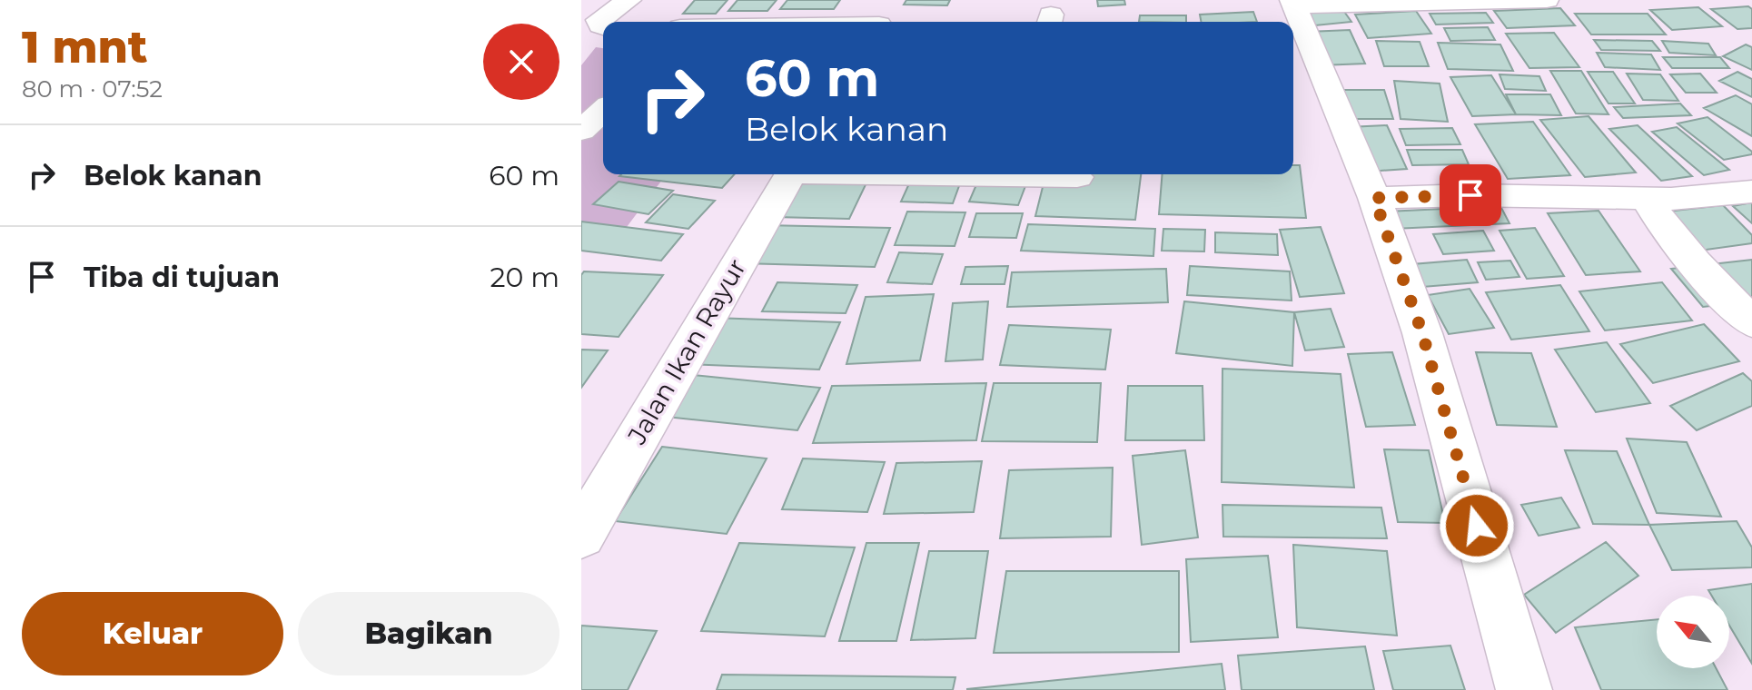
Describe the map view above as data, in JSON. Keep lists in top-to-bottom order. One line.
{"streets":{"street":["Jalan Ikan Rayur"]},"north":"top left","page":{"heading":["1 mnt","80 m · 07:52"],"turn":["60 m","Belok kanan"],"list":[{"name":"Belok kanan","value":"60 m"},{"name":"Tiba di tujuan","value":"20 m"}],"buttons":["Keluar","Bagikan"]}}
